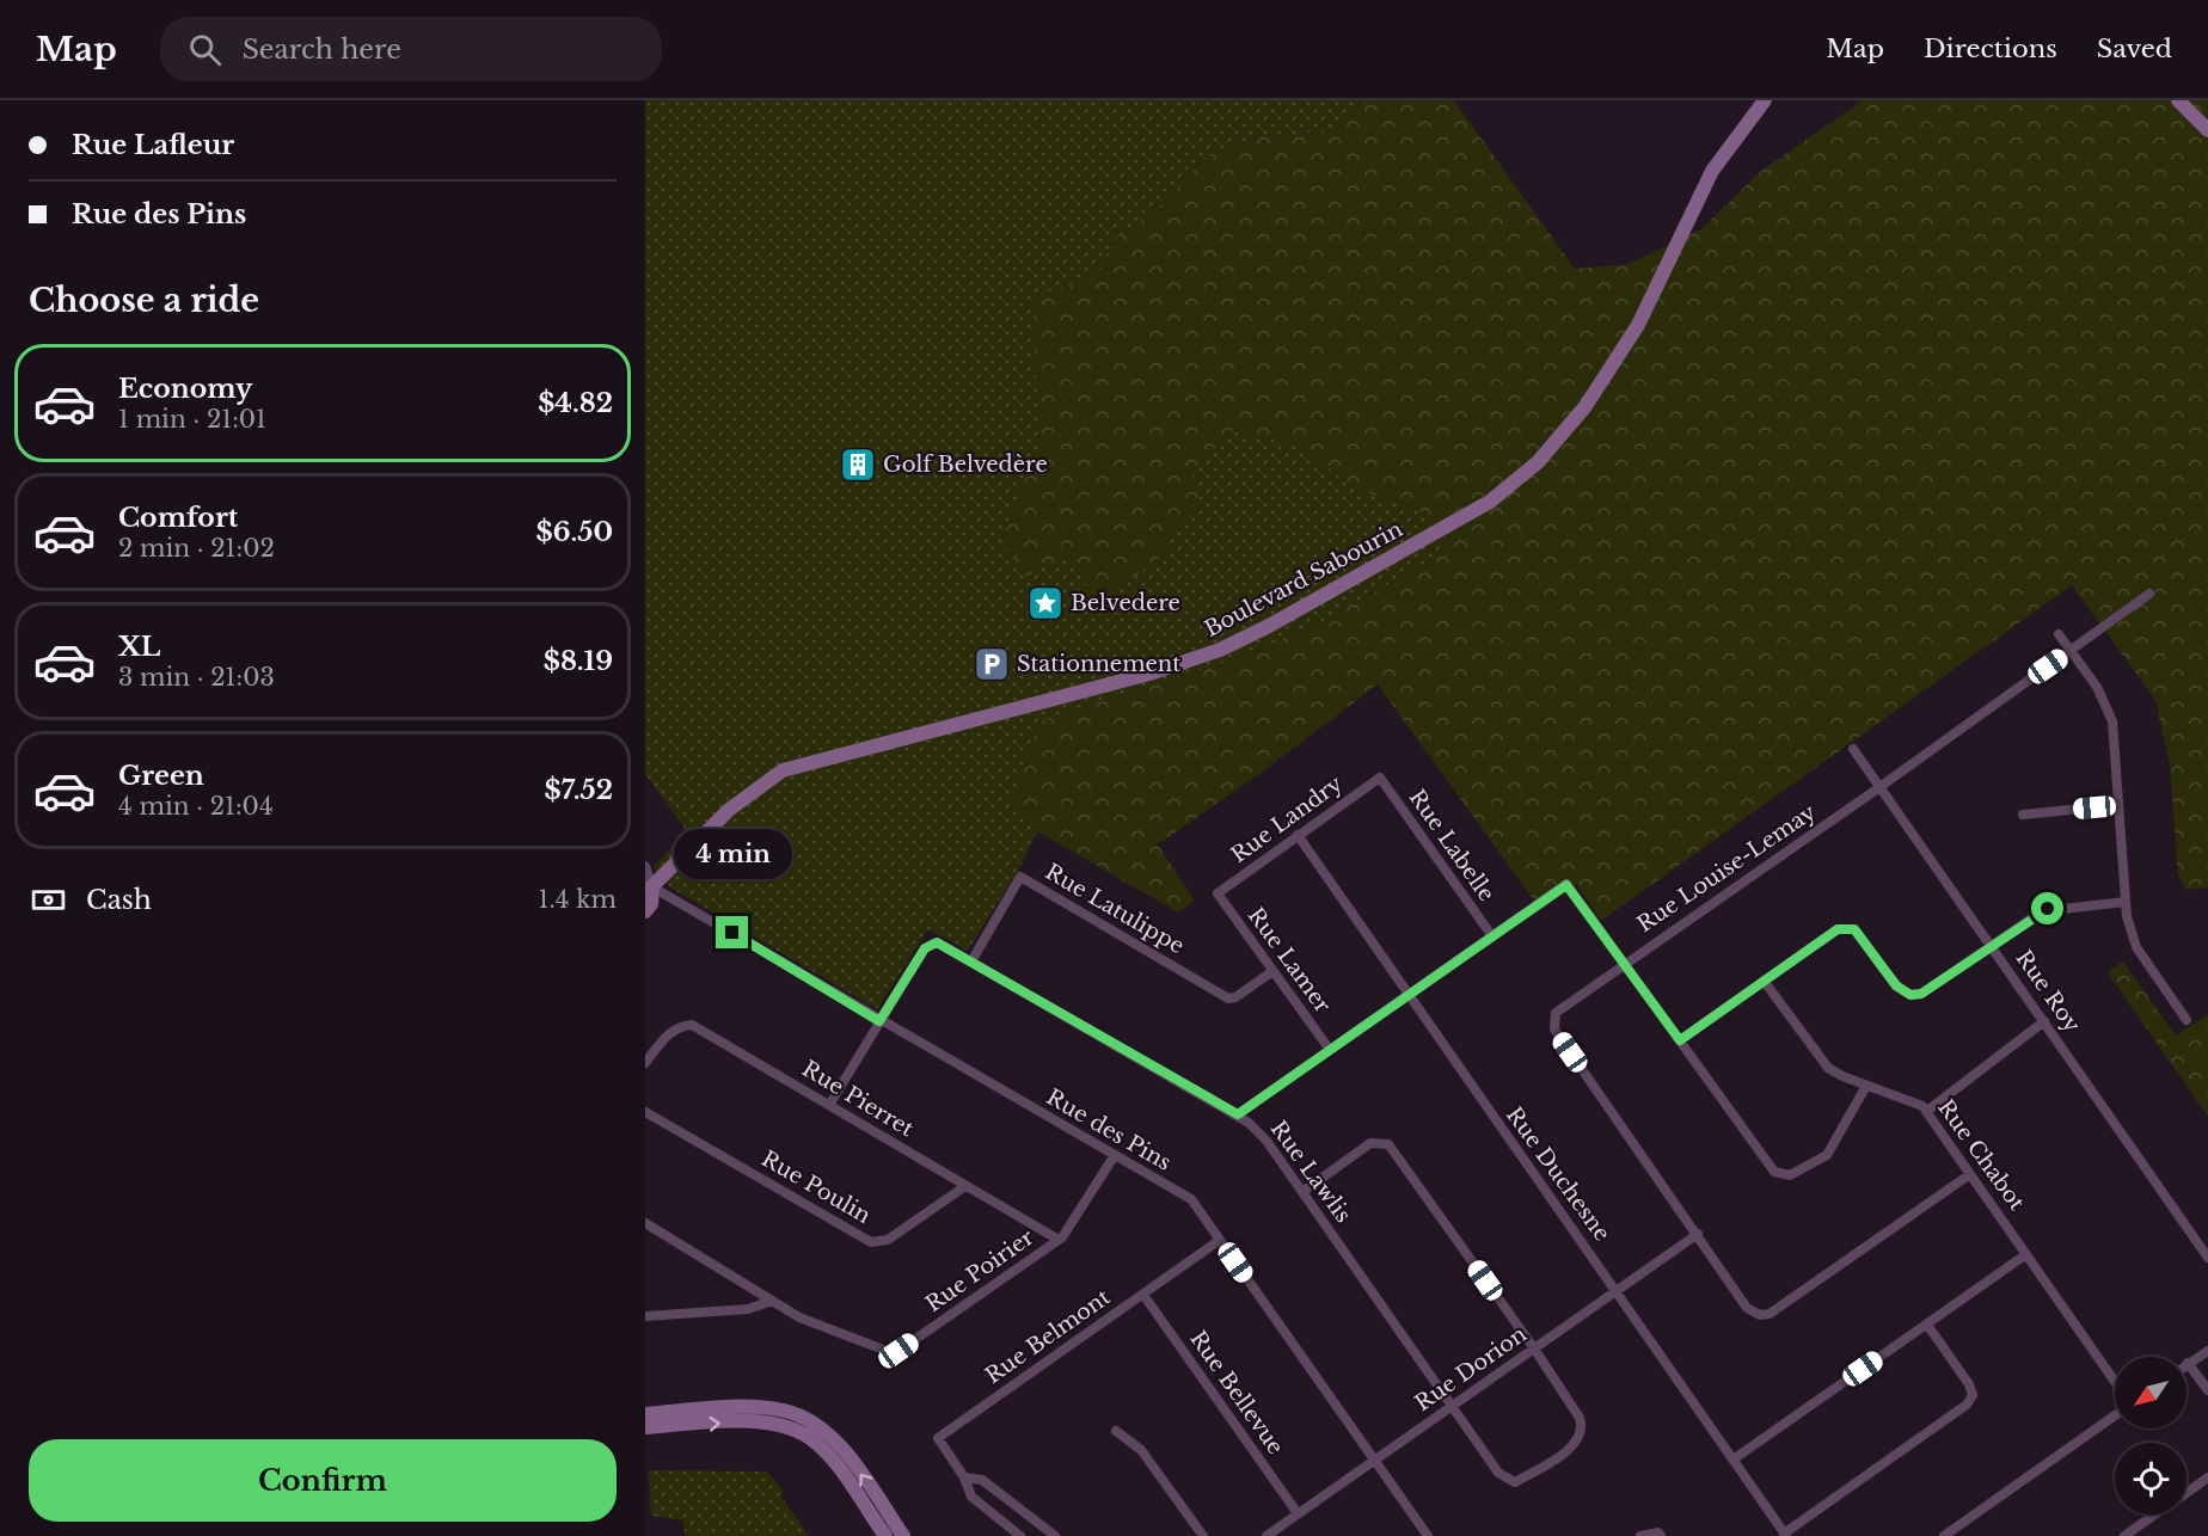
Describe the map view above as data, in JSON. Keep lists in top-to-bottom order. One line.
{"streets":{"street":["Boulevard Sabourin","Rue Landry","Rue Labelle","Rue Louise-Lemay","Rue Latulippe","Rue Lamer","Rue Roy","Rue Pierret","Rue des Pins","Rue Chabot","Rue Lawlis","Rue Duchesne","Rue Poulin","Rue Poirier","Rue Belmont","Rue Dorion","Rue Bellevue"]},"crossings":[["Boulevard Sabourin","Rue des Pins"],["Rue Landry","Rue Labelle"],["Rue Landry","Rue Lamer"],["Rue Landry","Rue Duchesne"],["Rue Louise-Lemay","Rue Roy"],["Rue Louise-Lemay","Rue Chabot"],["Rue Louise-Lemay","Rue Dorion"],["Rue Latulippe","Rue Lamer"],["Rue Latulippe","Rue Lawlis"],["Rue Pierret","Rue Poulin"],["Rue Pierret","Rue Poirier"],["Rue des Pins","Rue Lawlis"],["Rue des Pins","Rue Poirier"],["Rue des Pins","Rue Belmont"],["Rue des Pins","Rue Dorion"],["Rue Lawlis","Rue Dorion"],["Rue Duchesne","Rue Dorion"],["Rue Belmont","Rue Bellevue"],["Rue Dorion","Rue Bellevue"]],"places":{"building":["Golf Belvedère"],"place":["Belvedere"],"parking":["Stationnement"]},"north":"bottom left","page":{"header":"Map","search":"Search here","nav":["Map","Directions","Saved"],"banner":["Rue Lafleur","Rue des Pins"],"heading":"Choose a ride","list":[{"name":"Economy","note":"1 min · 21:01","value":"$4.82"},{"name":"Comfort","note":"2 min · 21:02","value":"$6.50"},{"name":"XL","note":"3 min · 21:03","value":"$8.19"},{"name":"Green","note":"4 min · 21:04","value":"$7.52"}],"bubble":"4 min","pay":["Cash","1.4 km"],"buttons":"Confirm"}}
